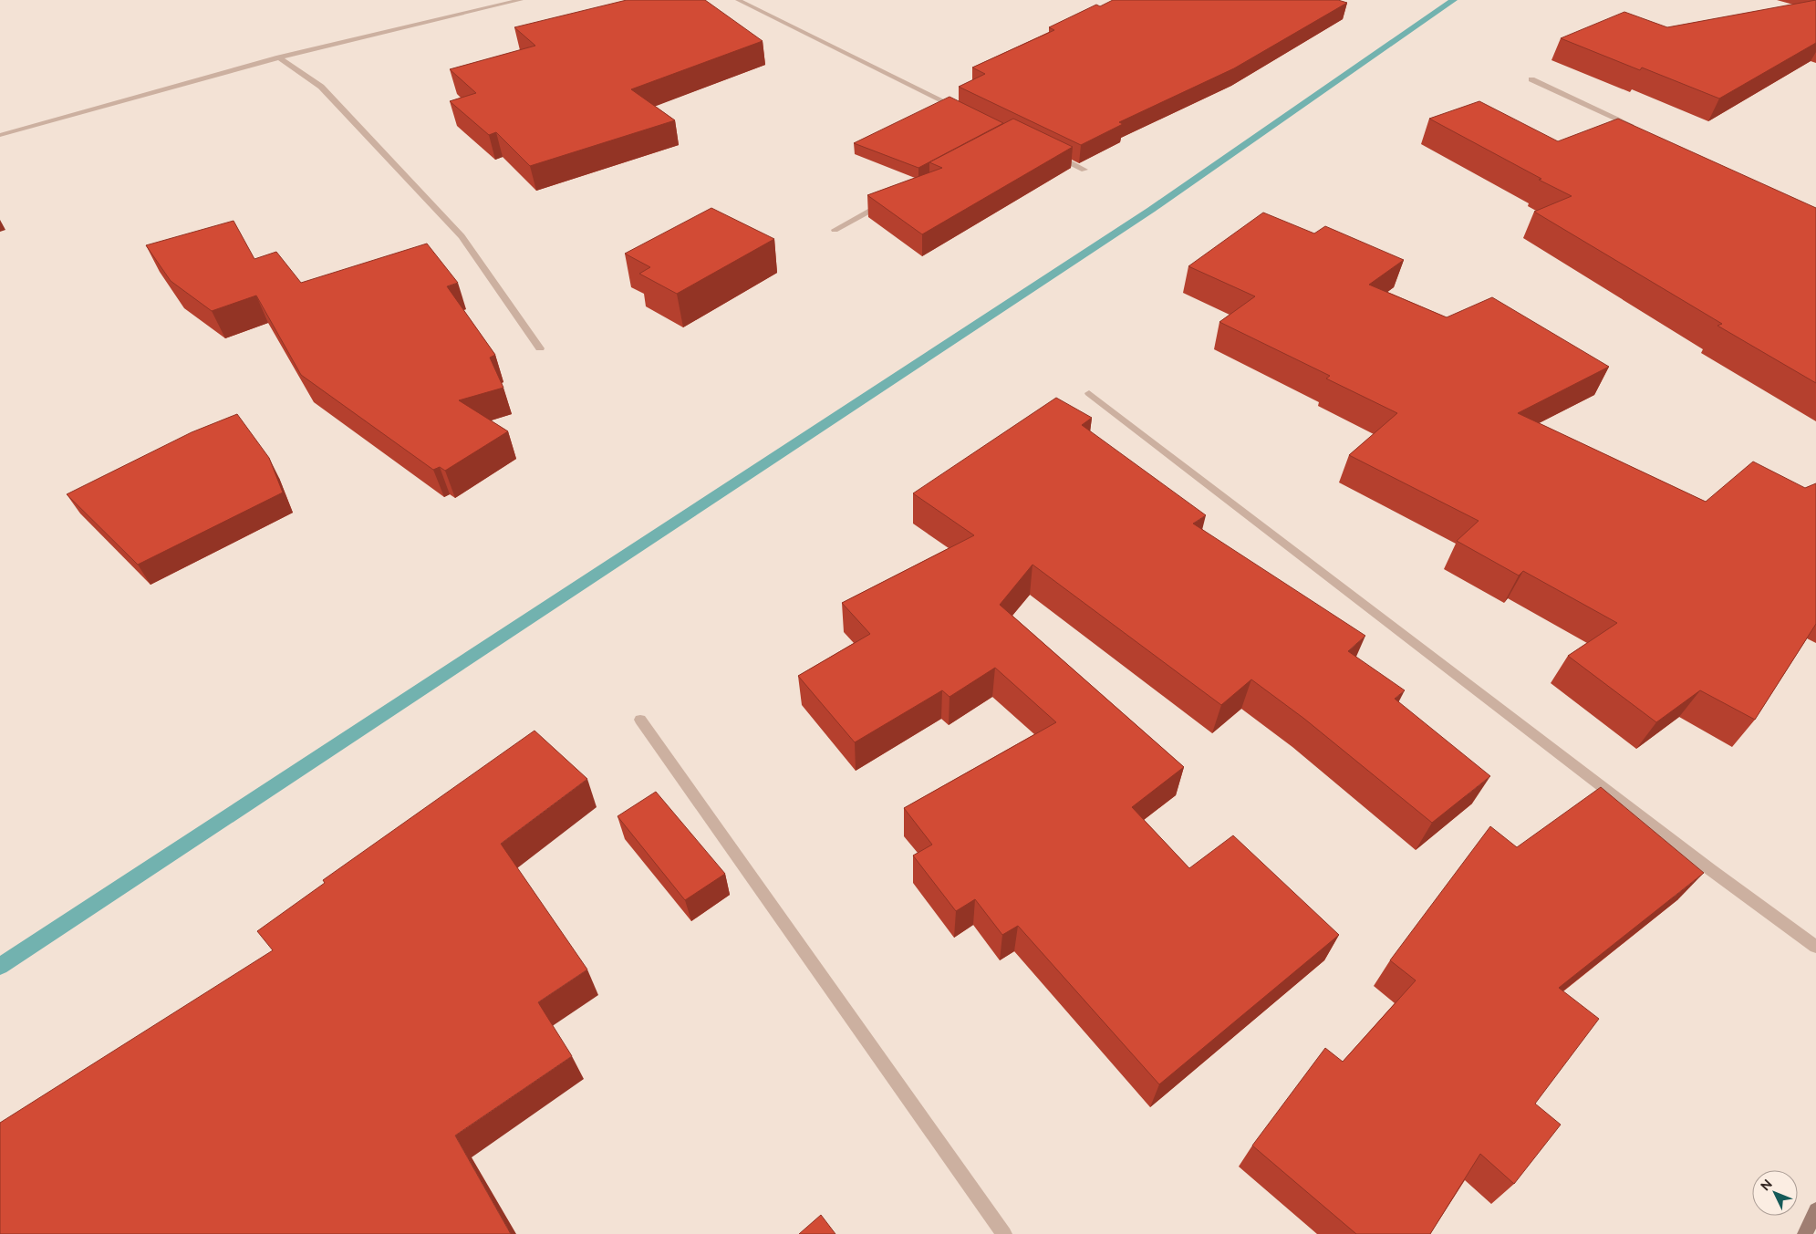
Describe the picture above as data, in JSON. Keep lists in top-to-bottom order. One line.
{"north":"top left"}
